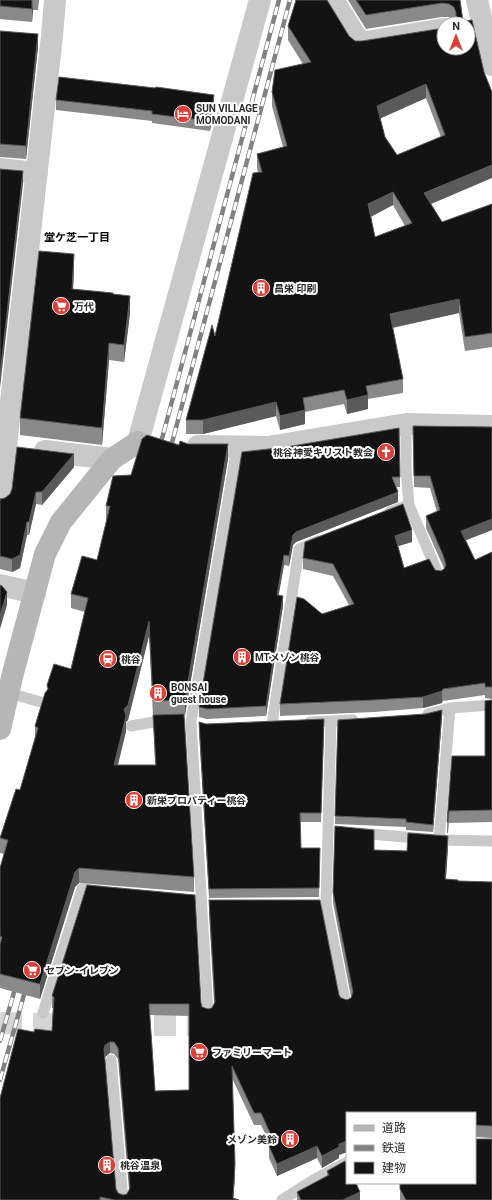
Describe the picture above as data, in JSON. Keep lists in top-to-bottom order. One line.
{"districts":["堂ケ芝一丁目"],"places":{"hotel":["SUN VILLAGE MOMODANI"],"building":["昌栄 印刷","MTメゾン桃谷","BONSAI guest house","新栄プロパティー桃谷","メゾン美鈴","桃谷温泉"],"supermarket":["万代","セブン-イレブン","ファミリーマート"],"church":["桃谷神愛キリスト教会"],"station":["桃谷"]},"legend":["道路","鉄道","建物"],"north":"top"}
